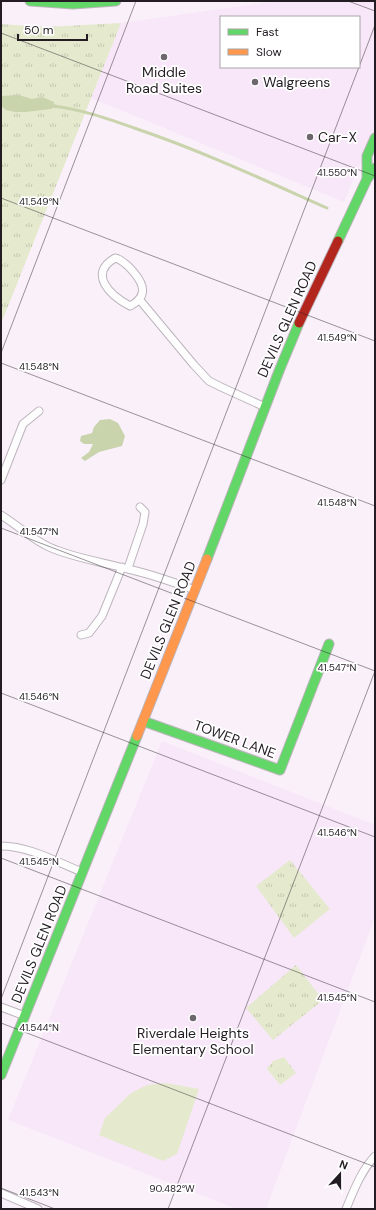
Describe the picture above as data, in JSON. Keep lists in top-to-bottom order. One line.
{"streets":{"main road":["DEVILS GLEN ROAD","TOWER LANE"]},"crossings":[["DEVILS GLEN ROAD","TOWER LANE"]],"places":["Middle Road Suites","Walgreens","Car-X","Riverdale Heights Elementary School"],"legend":["Fast","Slow"],"scale_bar":"50 m","north":"top","coordinates":["41.550°N","41.549°N","41.548°N","41.547°N","41.546°N","41.545°N","41.544°N","90.482°W","41.543°N"]}
